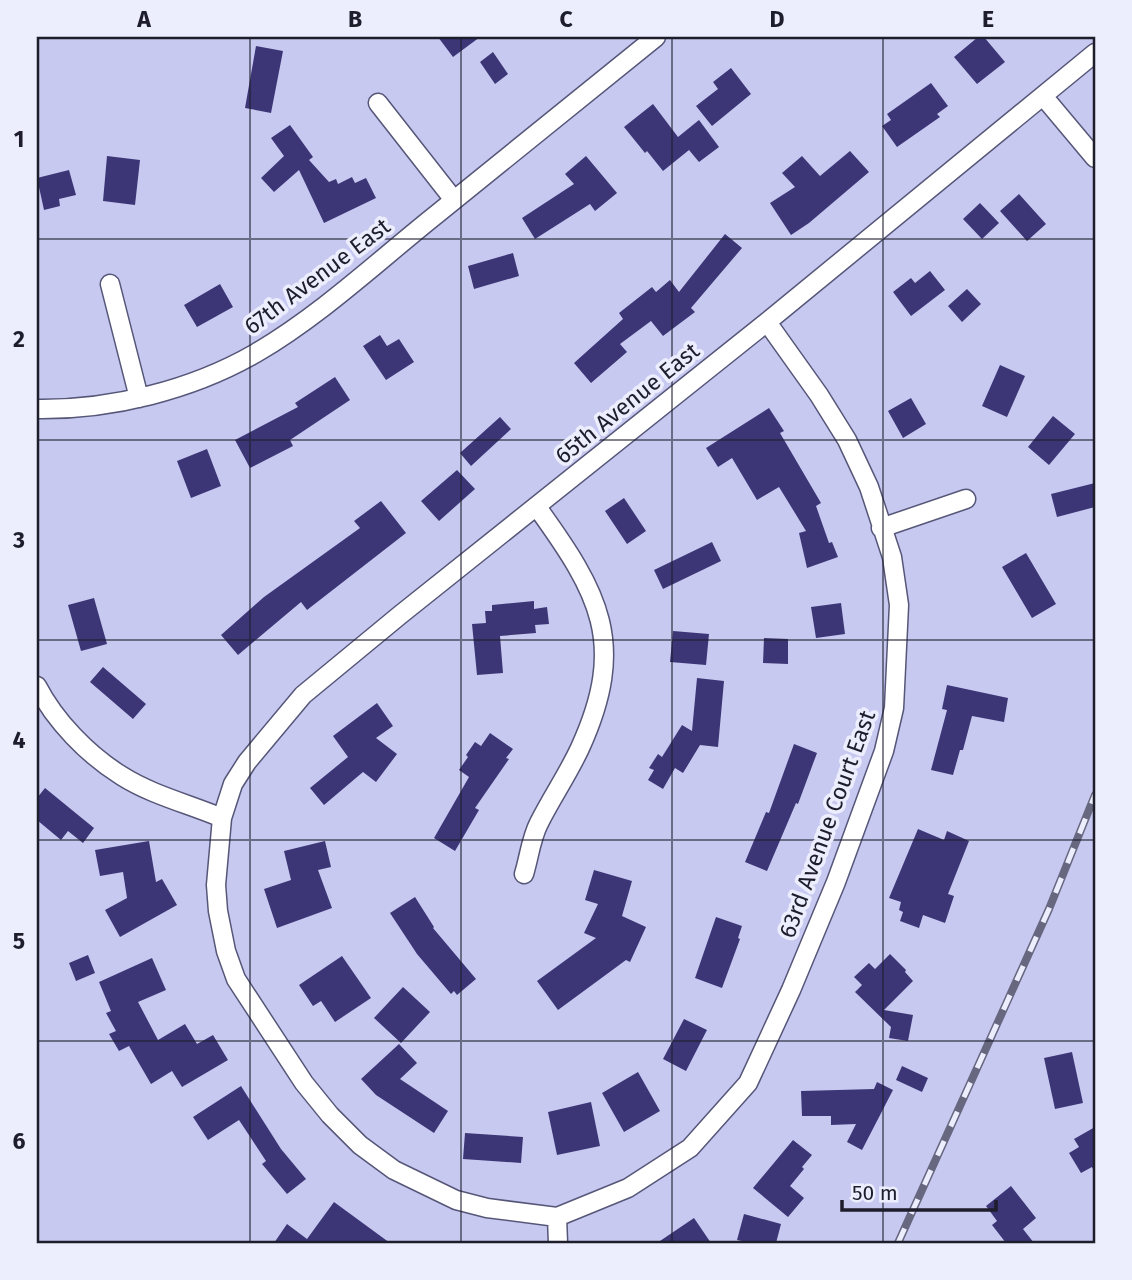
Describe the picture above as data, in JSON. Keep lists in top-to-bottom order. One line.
{"streets":{"street":["67th Avenue East","65th Avenue East","63rd Avenue Court East"]},"crossings":[["65th Avenue East","63rd Avenue Court East"]],"scale_bar":"50 m","grid":{"columns":["A","B","C","D","E"],"rows":["1","2","3","4","5","6"]}}
